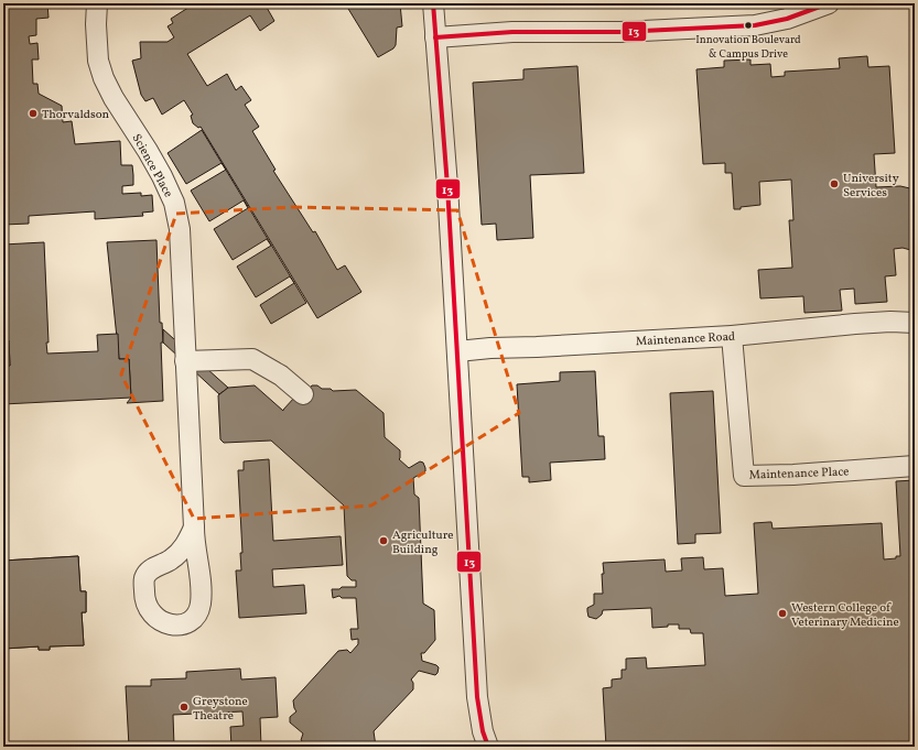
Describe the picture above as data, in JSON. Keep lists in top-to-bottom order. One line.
{"streets":{"street":["Science Place","Maintenance Road","Maintenance Place"]},"crossings":[["Maintenance Road","Maintenance Place"]],"places":["Innovation Boulevard & Campus Drive","Thorvaldson","University Services","Agriculture Building","Western College of Veterinary Medicine","Greystone Theatre"],"lines":["transit line 13"]}
